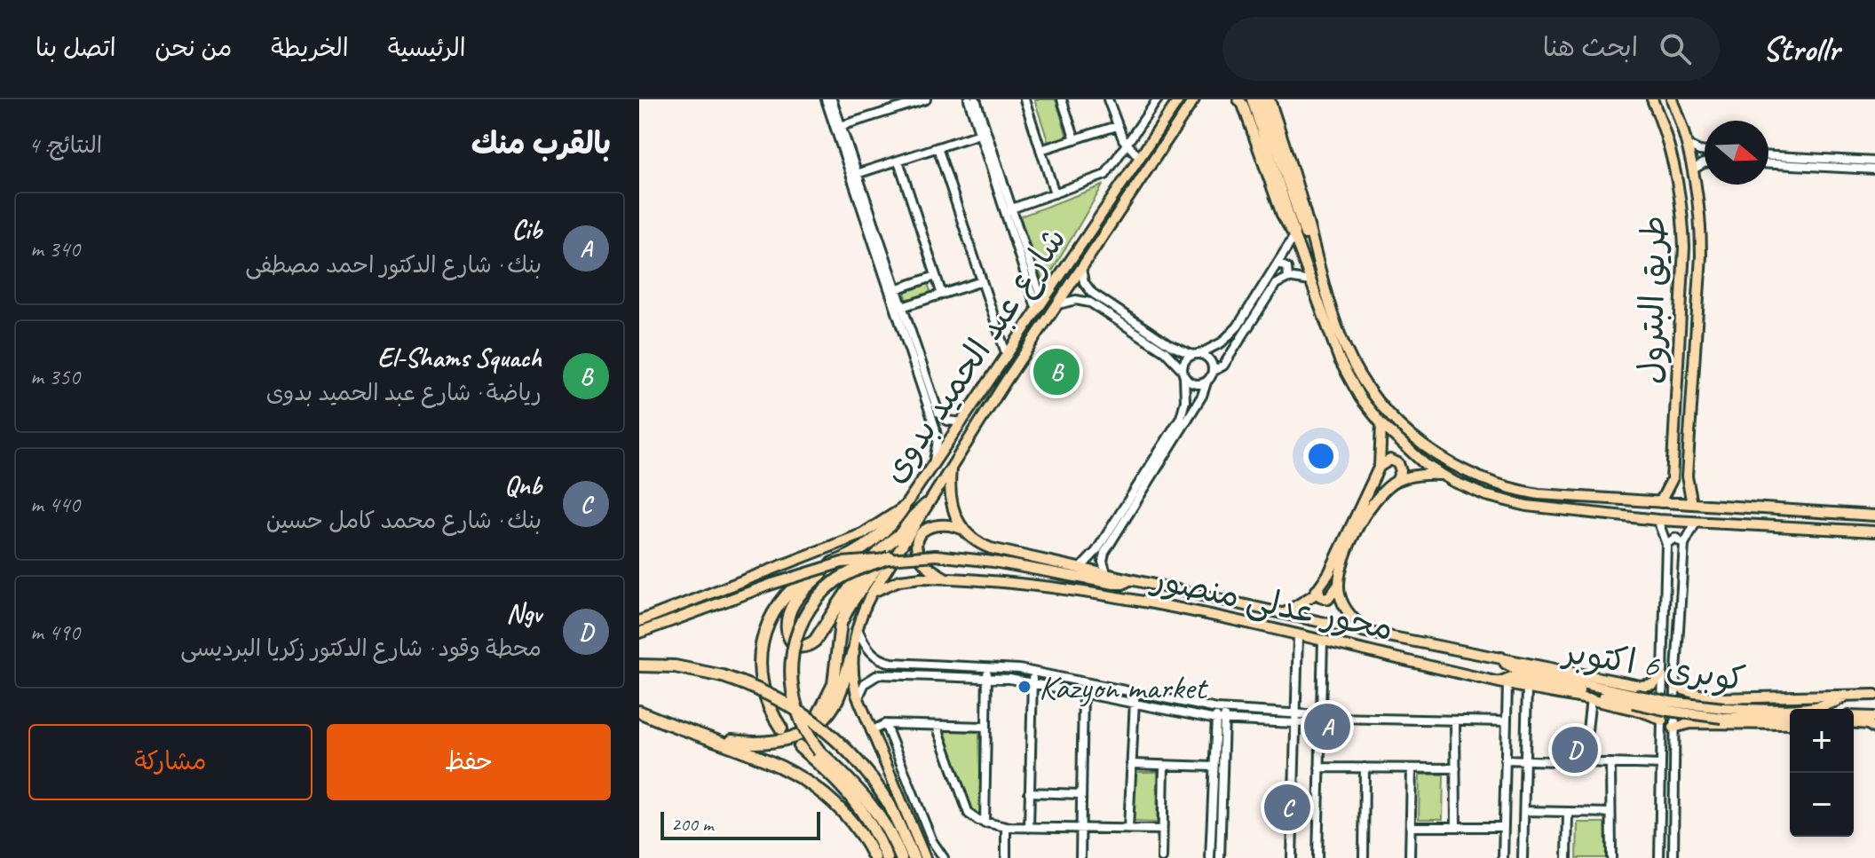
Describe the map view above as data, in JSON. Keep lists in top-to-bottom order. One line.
{"streets":{"main road":["طريق البترول","شارع عبد الحميد بدوى","محور عدلى منصور","كوبرى 6 اكتوبر"]},"crossings":[["شارع عبد الحميد بدوى","محور عدلى منصور"],["محور عدلى منصور","كوبرى 6 اكتوبر"]],"places":["Kazyon market"],"scale_bar":"200 m","north":"right","page":{"header":"Strollr","search":"ابحث هنا","nav":["الرئيسية","الخريطة","من نحن","اتصل بنا"],"heading":["بالقرب منك","النتائج: 4"],"list":[{"mark":"A","name":"Cib","note":"بنك · شارع الدكتور احمد مصطفى","value":"340 m"},{"mark":"B","name":"El-Shams Squach","note":"رياضة · شارع عبد الحميد بدوى","value":"350 m"},{"mark":"C","name":"Qnb","note":"بنك · شارع محمد كامل حسين","value":"440 m"},{"mark":"D","name":"Ngv","note":"محطة وقود · شارع الدكتور زكريا البرديسى","value":"490 m"}],"pins":["B","A","D","C"],"buttons":["حفظ","مشاركة"],"map_buttons":["+","−"],"scale":"200 m"}}
